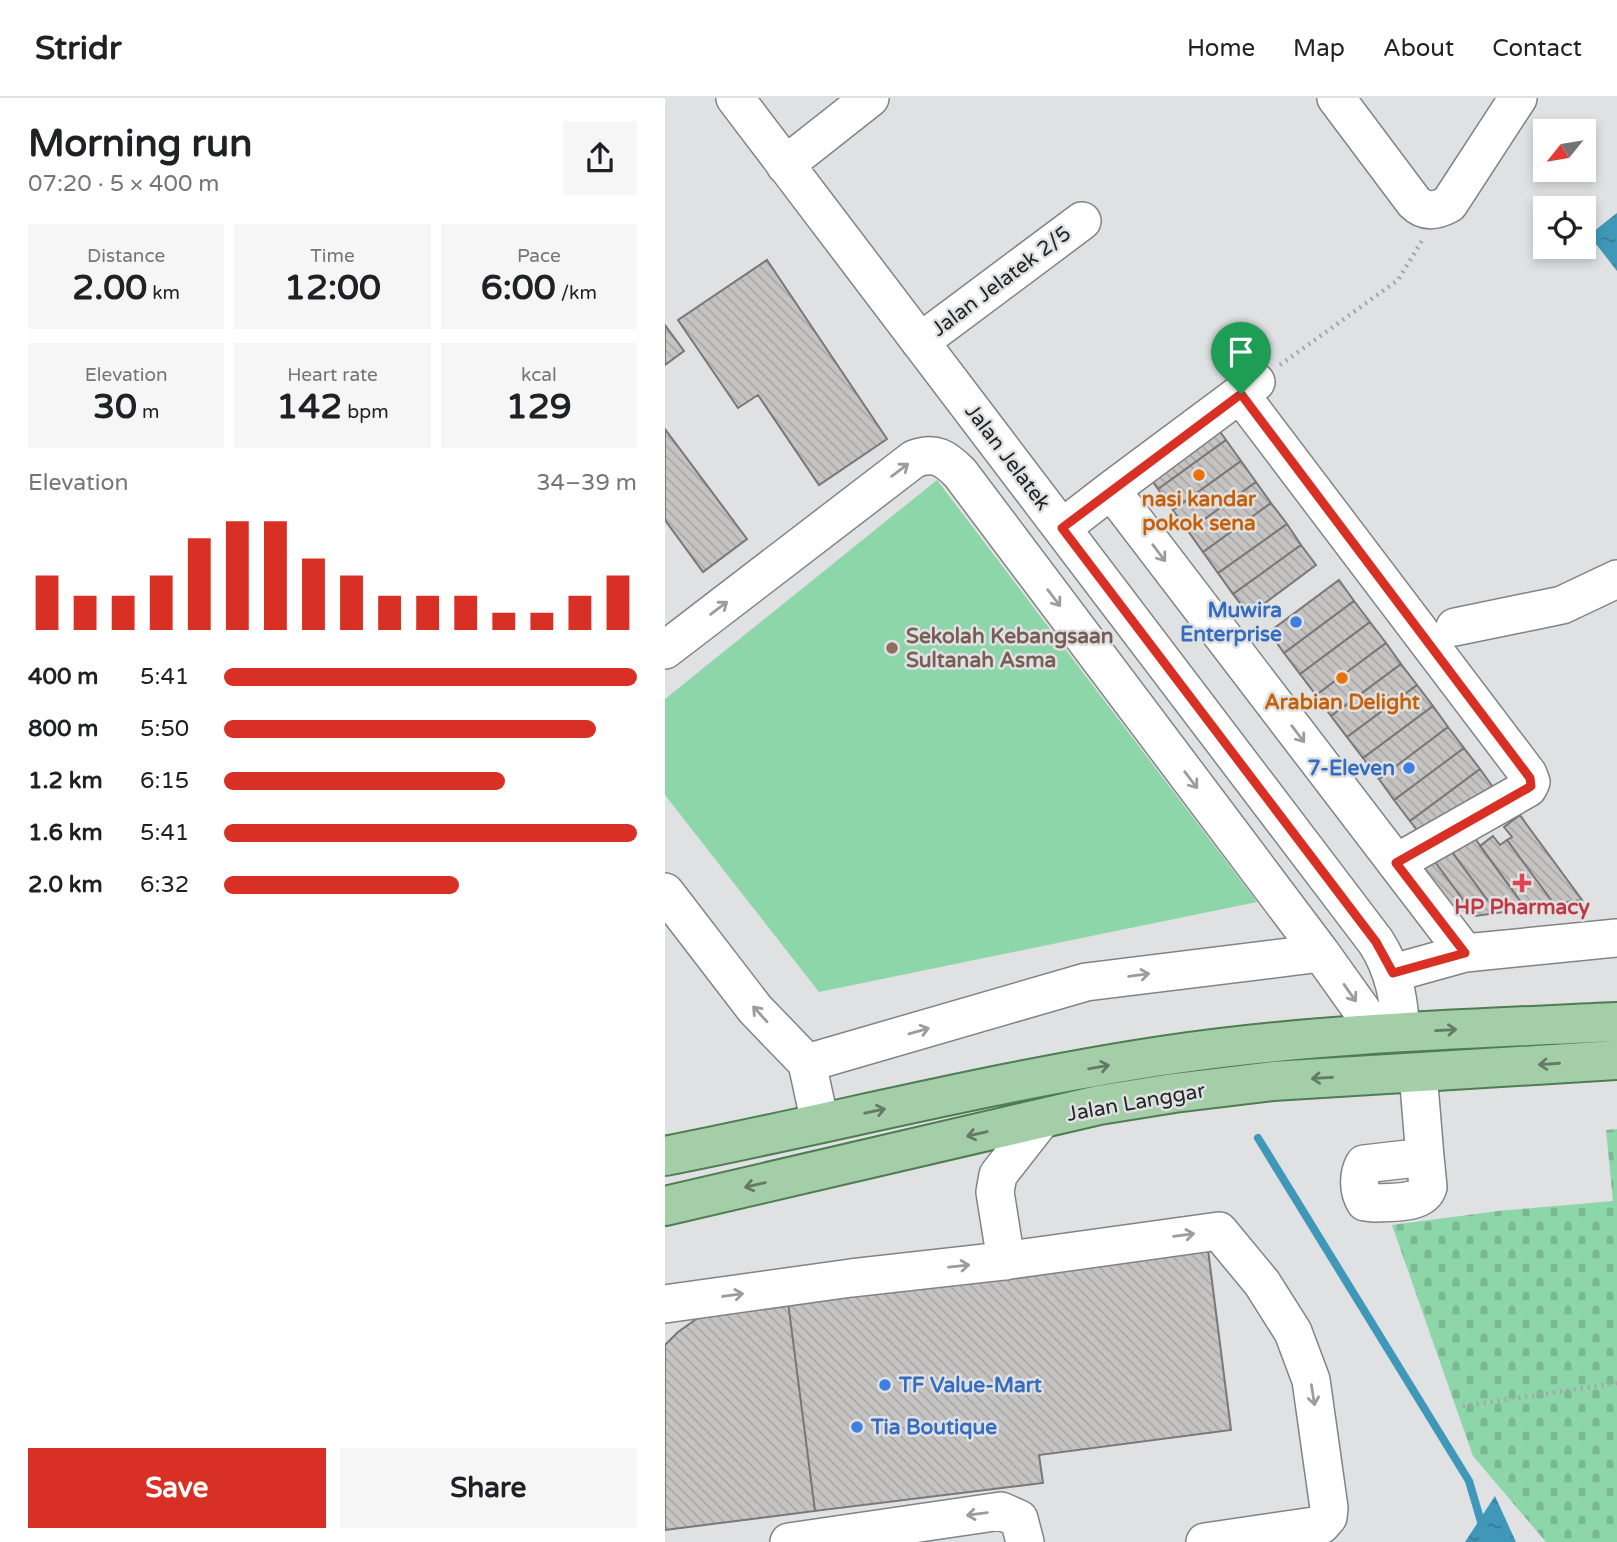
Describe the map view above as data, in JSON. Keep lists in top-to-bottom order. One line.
{"streets":{"main road":["Jalan Langgar"],"street":["Jalan Jelatek 2/5","Jalan Jelatek"]},"crossings":[["Jalan Jelatek 2/5","Jalan Jelatek"],["Jalan Jelatek","Jalan Langgar"]],"places":{"other":["nasi kandar pokok sena","Muwira Enterprise","Sekolah Kebangsaan Sultanah Asma","Arabian Delight","7-Eleven","TF Value-Mart","Tia Boutique"],"health":["HP Pharmacy"]},"north":"bottom left","page":{"header":"Stridr","nav":["Home","Map","About","Contact"],"heading":["Morning run","07:20 · 5 × 400 m"],"stats":[["Distance","2.00 km"],["Time","12:00"],["Pace","6:00 /km"],["Elevation","30 m"],["Heart rate","142 bpm"],["kcal","129"]],"chart":["Elevation","34–39 m"],"list":[{"name":"400 m","note":"5:41"},{"name":"800 m","note":"5:50"},{"name":"1.2 km","note":"6:15"},{"name":"1.6 km","note":"5:41"},{"name":"2.0 km","note":"6:32"}],"buttons":["Save","Share"]}}
